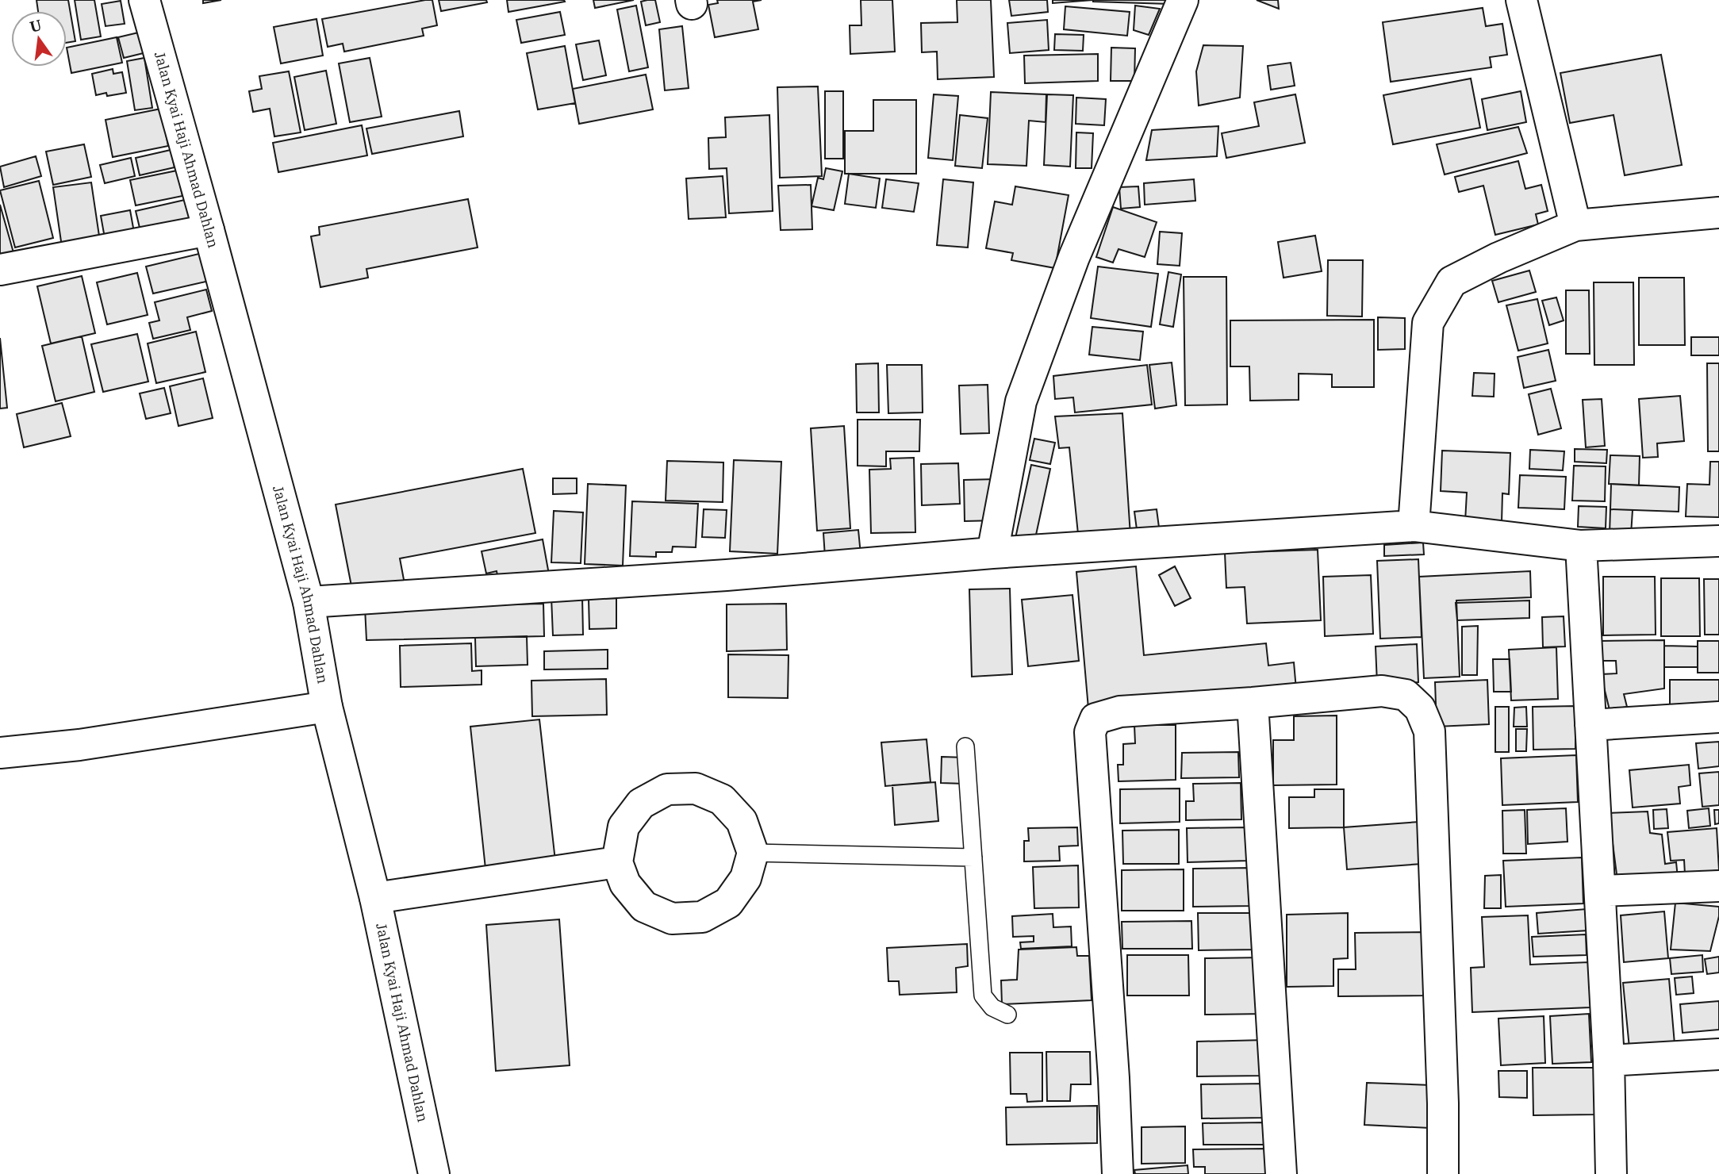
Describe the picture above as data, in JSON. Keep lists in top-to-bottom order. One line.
{"streets":{"street":["Jalan Kyai Haji Ahmad Dahlan"]},"north":"top"}
